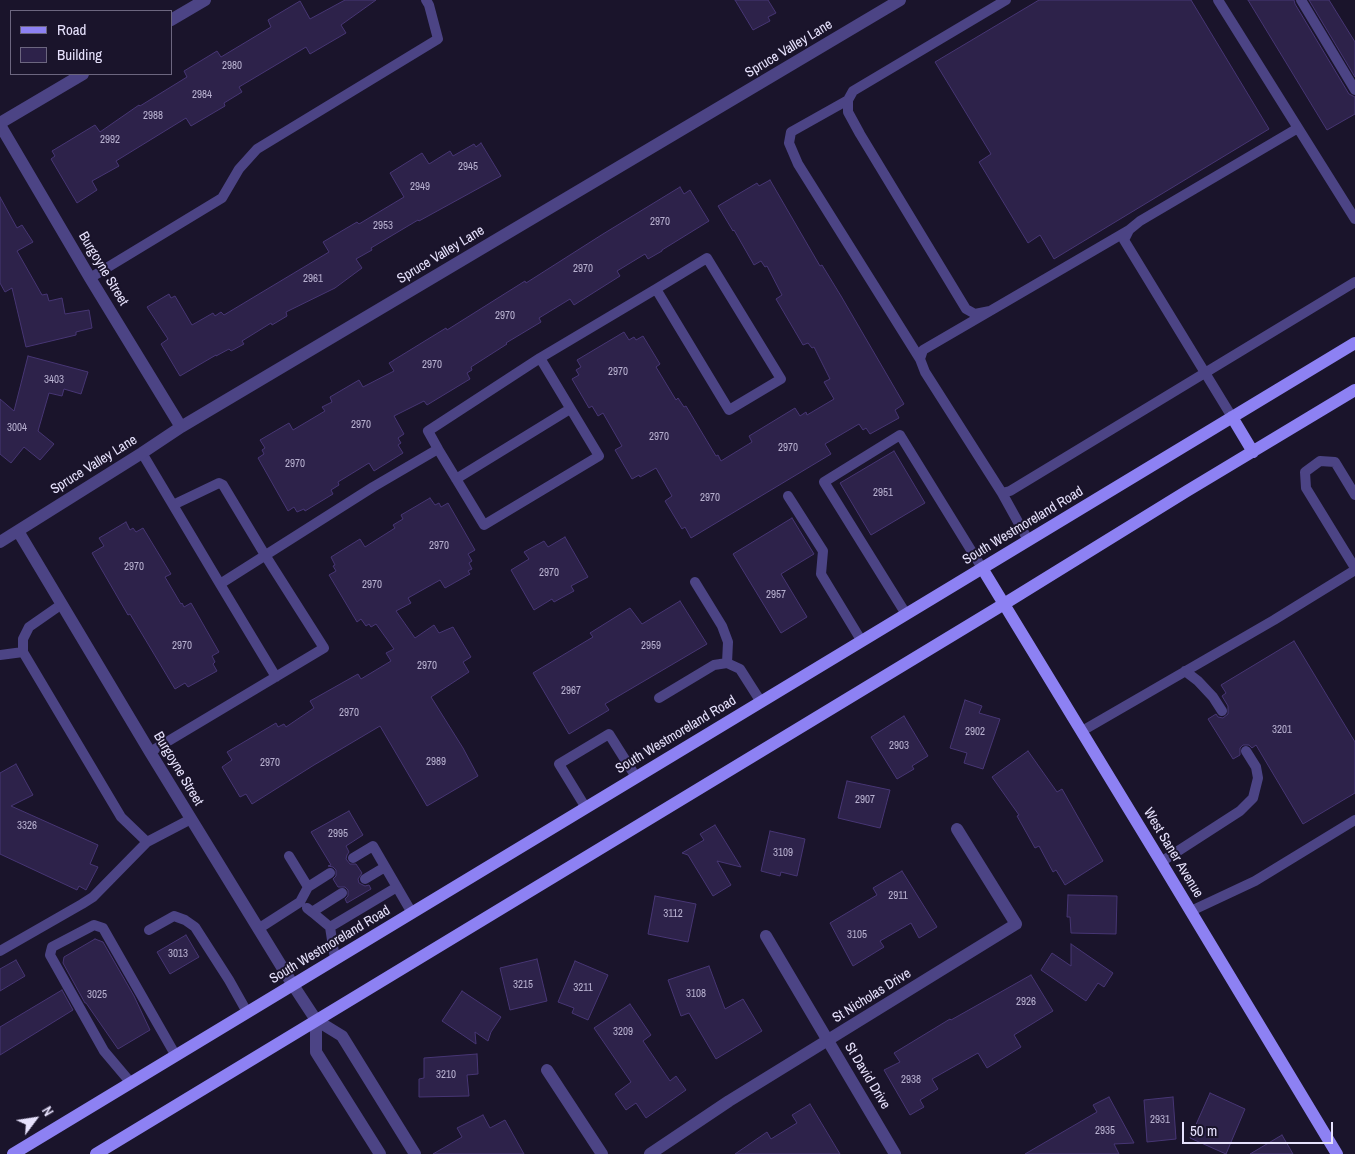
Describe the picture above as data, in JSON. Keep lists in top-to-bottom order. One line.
{"streets":{"main road":["South Westmoreland Road","West Saner Avenue"],"street":["Spruce Valley Lane","Burgoyne Street","St Nicholas Drive","St David Drive"]},"crossings":[["Spruce Valley Lane","Burgoyne Street"],["Burgoyne Street","South Westmoreland Road"],["South Westmoreland Road","West Saner Avenue"],["St Nicholas Drive","St David Drive"]],"house_numbers":["2980","2984","2988","2992","2945","2949","2970","2953","2970","2961","2970","2970","2970","3403","2970","3004","2970","2970","2970","2951","2970","2970","2970","2970","2970","2957","2970","2959","2970","2967","2970","3201","2902","2903","2989","2970","2907","3326","2995","3109","2911","3112","3105","3013","3215","3211","3108","3025","2926","3209","3210","2938","2931","2935"],"legend":["Road","Building"],"scale_bar":"50 m","north":"top right"}
